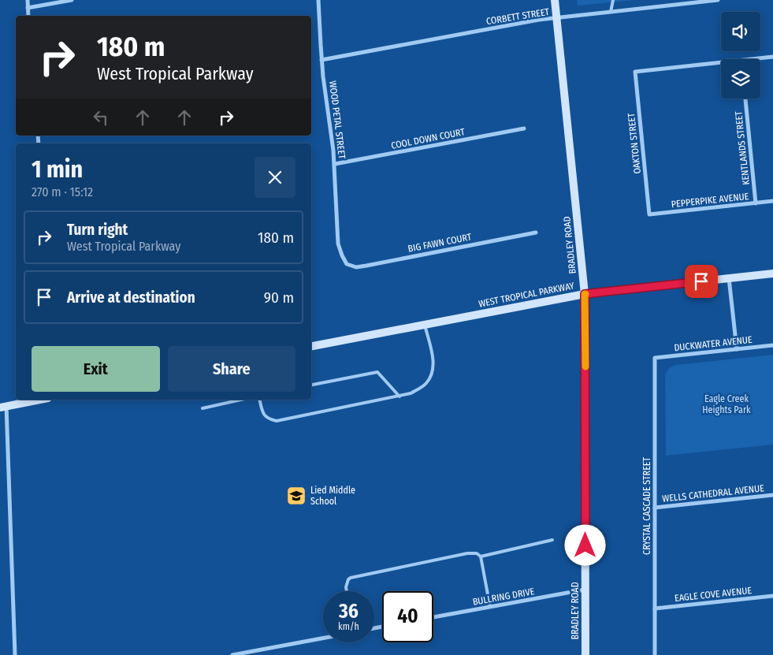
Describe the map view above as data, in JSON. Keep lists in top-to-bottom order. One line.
{"streets":{"street":["CORBETT STREET","WOOD PETAL STREET","COOL DOWN COURT","OAKTON STREET","KENTLANDS STREET","PEPPERPIKE AVENUE","BIG FAWN COURT","BRADLEY ROAD","WEST TROPICAL PARKWAY","DUCKWATER AVENUE","WELLS CATHEDRAL AVENUE","CRYSTAL CASCADE STREET","EAGLE COVE AVENUE","BULLRING DRIVE"]},"crossings":[["CORBETT STREET","WOOD PETAL STREET"],["CORBETT STREET","BRADLEY ROAD"],["WOOD PETAL STREET","COOL DOWN COURT"],["WOOD PETAL STREET","BIG FAWN COURT"],["OAKTON STREET","PEPPERPIKE AVENUE"],["KENTLANDS STREET","PEPPERPIKE AVENUE"],["BRADLEY ROAD","WEST TROPICAL PARKWAY"],["BRADLEY ROAD","BULLRING DRIVE"],["DUCKWATER AVENUE","CRYSTAL CASCADE STREET"],["WELLS CATHEDRAL AVENUE","CRYSTAL CASCADE STREET"],["CRYSTAL CASCADE STREET","EAGLE COVE AVENUE"]],"parks":["Eagle Creek Heights Park"],"places":{"school or university":["Lied Middle School"]},"page":{"turn":["180 m","West Tropical Parkway"],"heading":["1 min","270 m · 15:12"],"list":[{"name":"Turn right","note":"West Tropical Parkway","value":"180 m"},{"name":"Arrive at destination","value":"90 m"}],"buttons":["Exit","Share"],"speed":"36 km/h","limit":"40"}}
